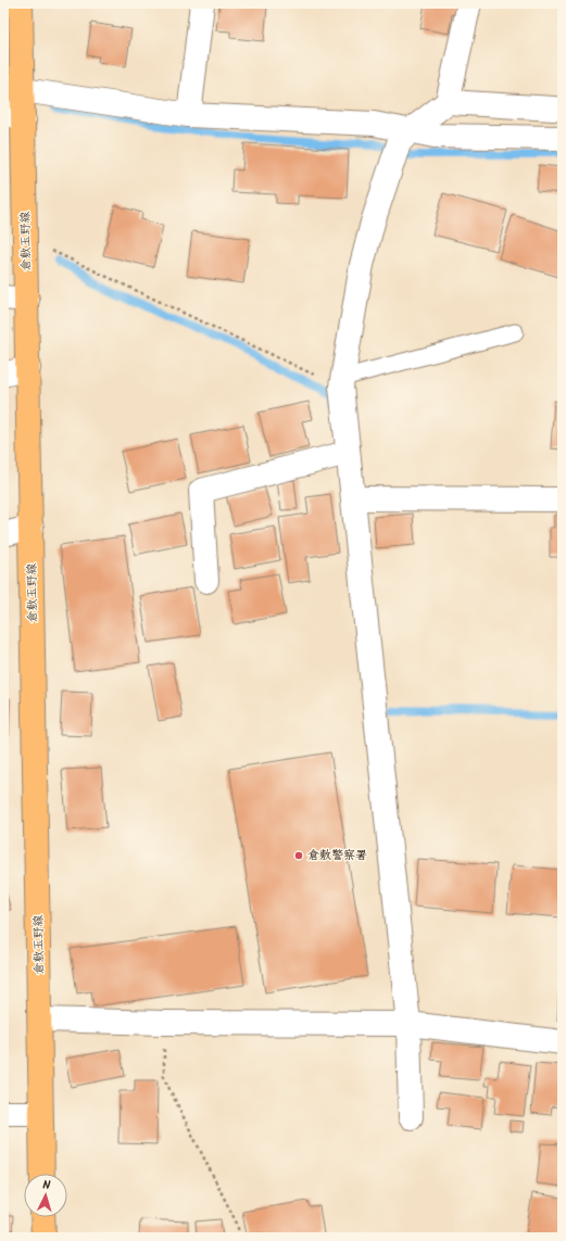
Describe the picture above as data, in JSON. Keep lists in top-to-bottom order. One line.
{"streets":{"main road":["倉敷玉野線"]},"places":["倉敷警察署"],"north":"top"}
